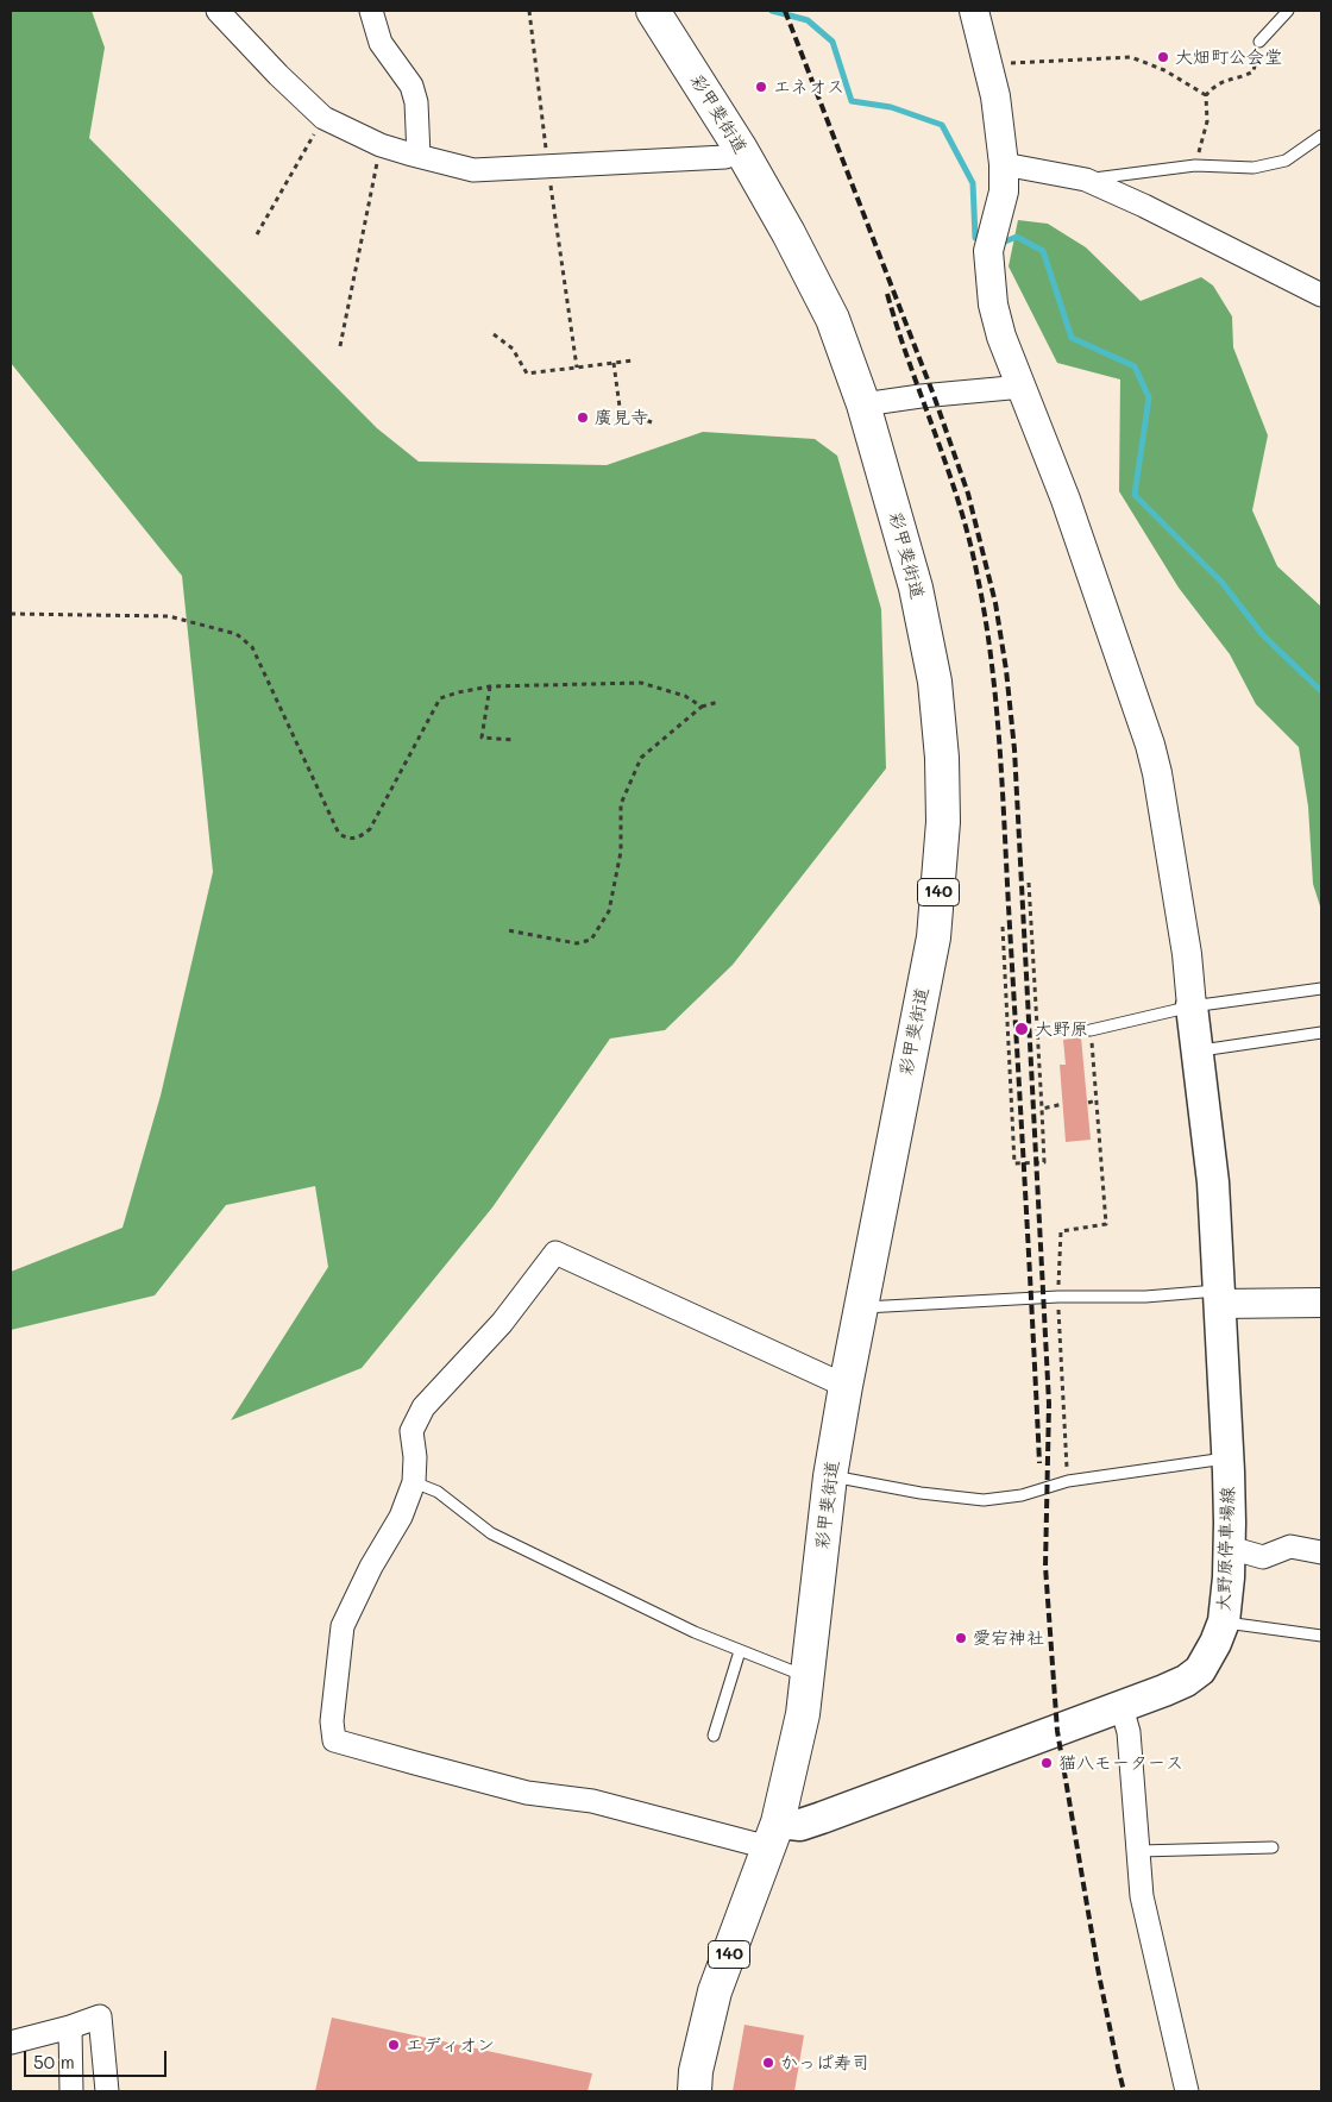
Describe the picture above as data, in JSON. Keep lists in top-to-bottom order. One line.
{"streets":{"highway":["彩甲斐街道","140"],"main road":["大野原停車場線"]},"crossings":[["彩甲斐街道","大野原停車場線"]],"places":["大畑町公会堂","エネオス","廣見寺","大野原","愛宕神社","猫八モータース","エディオン","かっぱ寿司"],"scale_bar":"50 m"}
